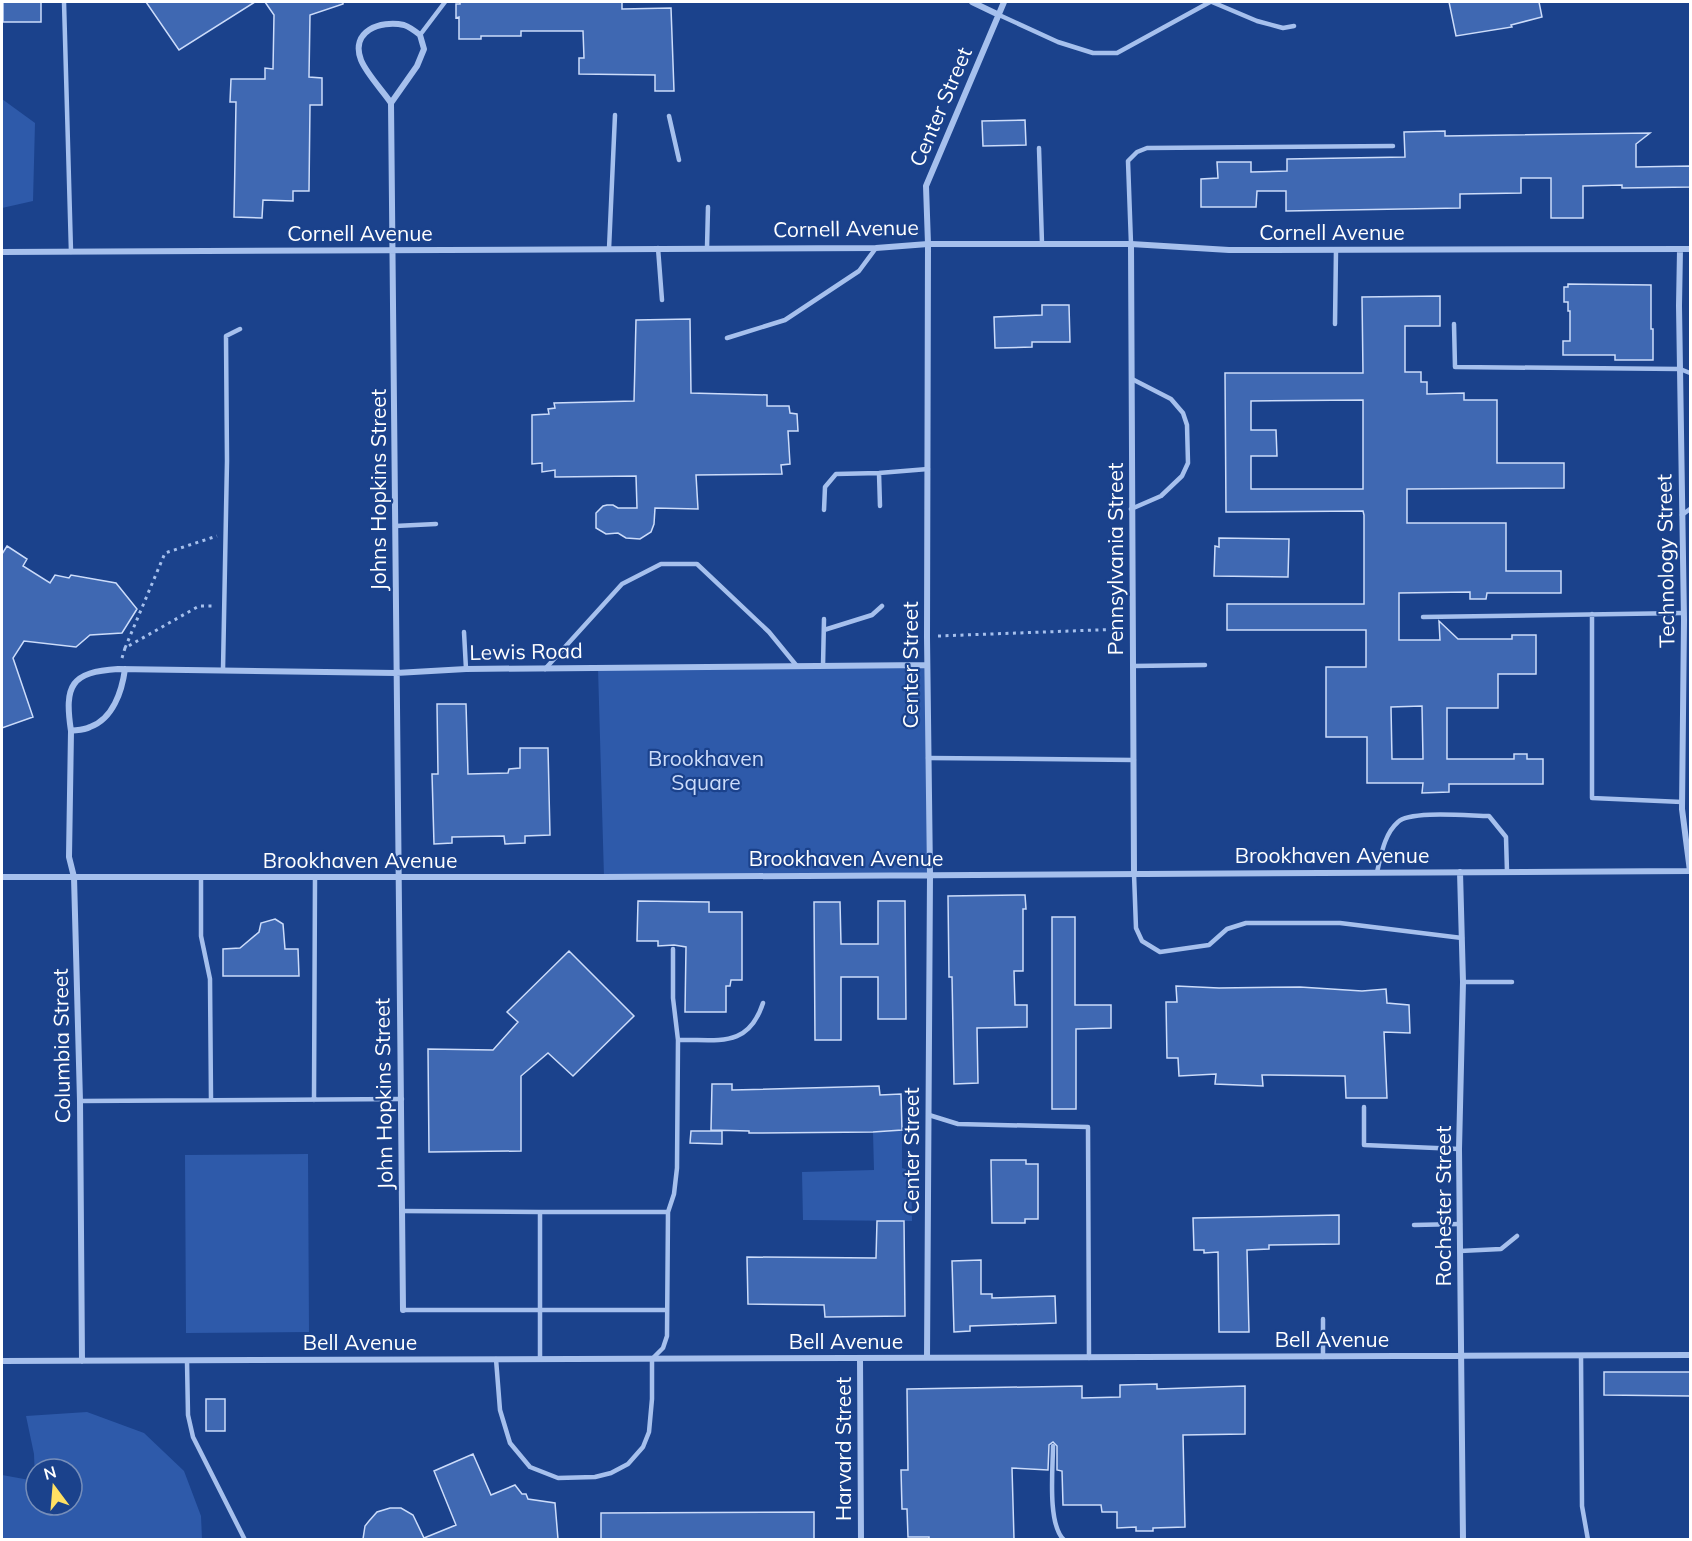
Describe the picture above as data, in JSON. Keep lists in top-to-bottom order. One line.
{"streets":{"street":["Center Street","Cornell Avenue","Johns Hopkins Street","Pennsylvania Street","Technology Street","Lewis Road","Brookhaven Avenue","Columbia Street","John Hopkins Street","Rochester Street","Bell Avenue","Harvard Street"]},"crossings":[["Center Street","Cornell Avenue"],["Center Street","Lewis Road"],["Center Street","Brookhaven Avenue"],["Center Street","Bell Avenue"],["Cornell Avenue","Johns Hopkins Street"],["Cornell Avenue","Pennsylvania Street"],["Cornell Avenue","Technology Street"],["Johns Hopkins Street","Lewis Road"],["Johns Hopkins Street","Brookhaven Avenue"],["Johns Hopkins Street","John Hopkins Street"],["Pennsylvania Street","Brookhaven Avenue"],["Technology Street","Brookhaven Avenue"],["Lewis Road","Columbia Street"],["Brookhaven Avenue","Columbia Street"],["Brookhaven Avenue","John Hopkins Street"],["Brookhaven Avenue","Rochester Street"],["Columbia Street","Bell Avenue"],["Rochester Street","Bell Avenue"],["Bell Avenue","Harvard Street"]],"parks":["Brookhaven Square"],"north":"top"}
